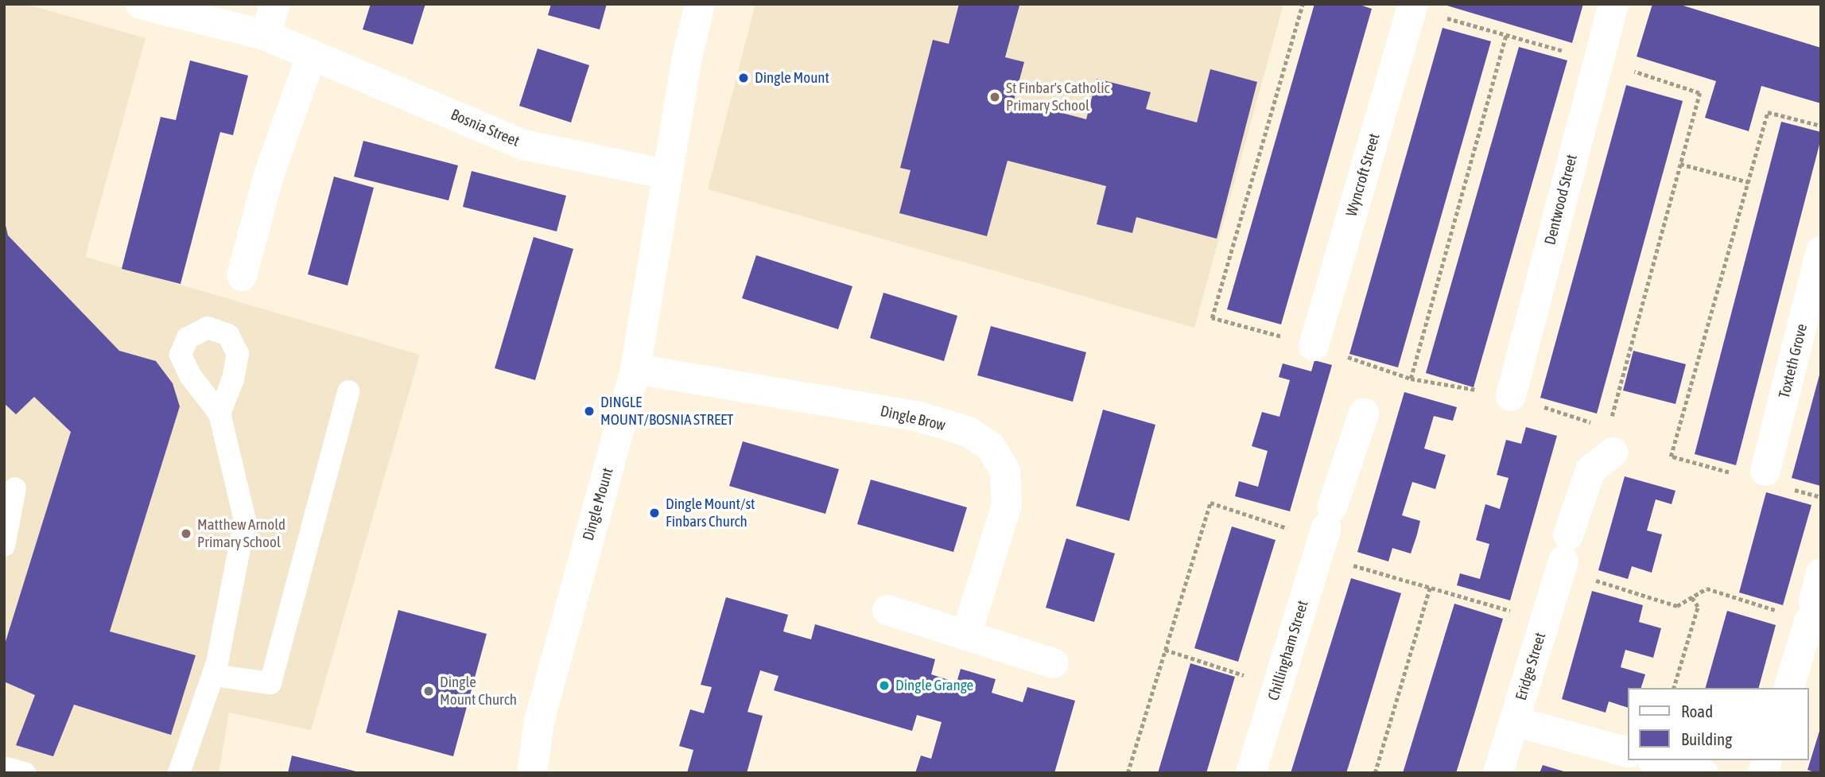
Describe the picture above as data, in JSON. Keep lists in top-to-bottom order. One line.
{"streets":{"street":["Bosnia Street","Wyncroft Street","Dentwood Street","Toxteth Grove","Dingle Brow","Dingle Mount","Chillingham Street","Eridge Street"]},"crossings":[["Bosnia Street","Dingle Mount"],["Dingle Brow","Dingle Mount"]],"places":["Dingle Mount","St Finbar's Catholic Primary School","DINGLE MOUNT/BOSNIA STREET","Dingle Mount/st Finbars Church","Matthew Arnold Primary School","Dingle Grange","Dingle Mount Church"],"legend":["Road","Building"]}
